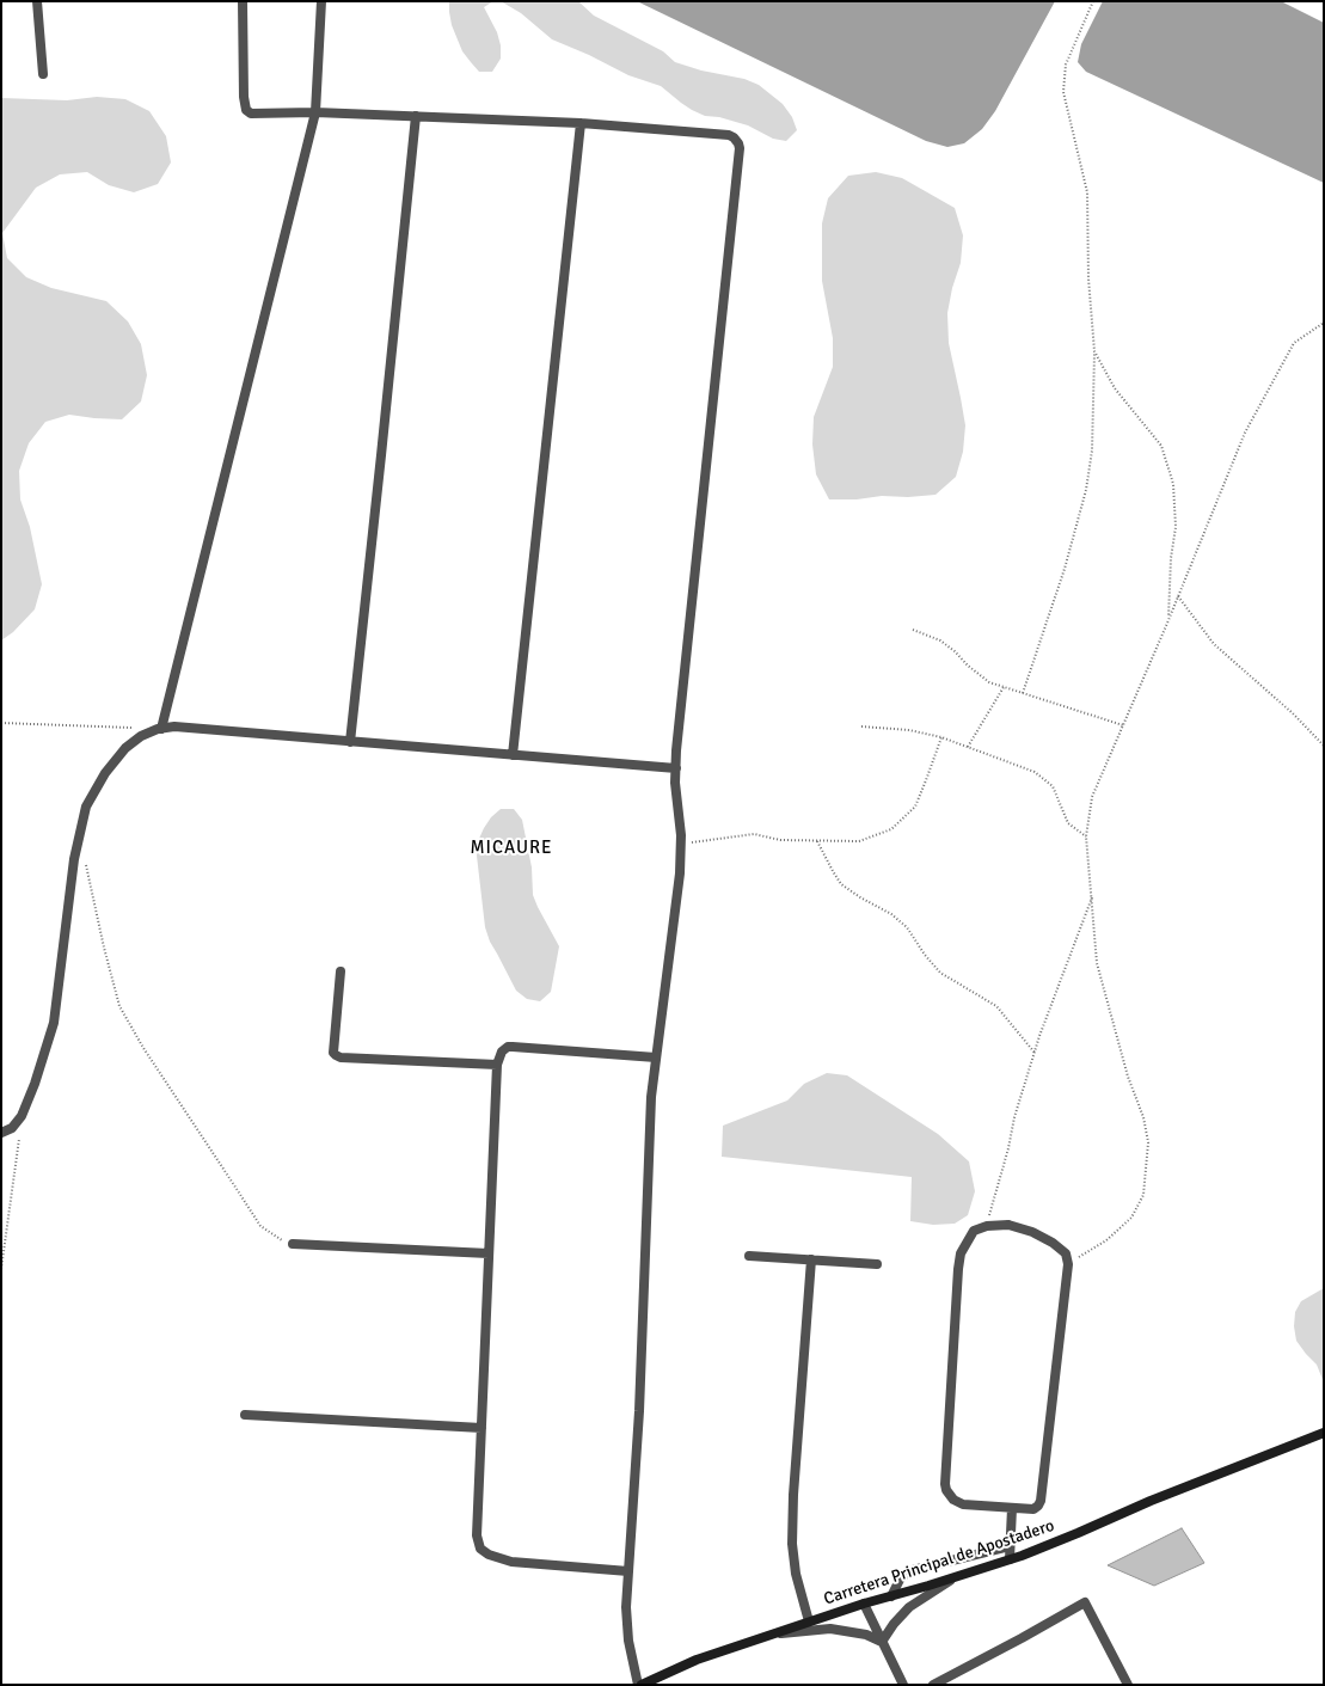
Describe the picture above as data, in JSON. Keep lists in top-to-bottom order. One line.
{"streets":{"street":["Carretera Principal de Apostadero"]},"districts":["MICAURE"]}
